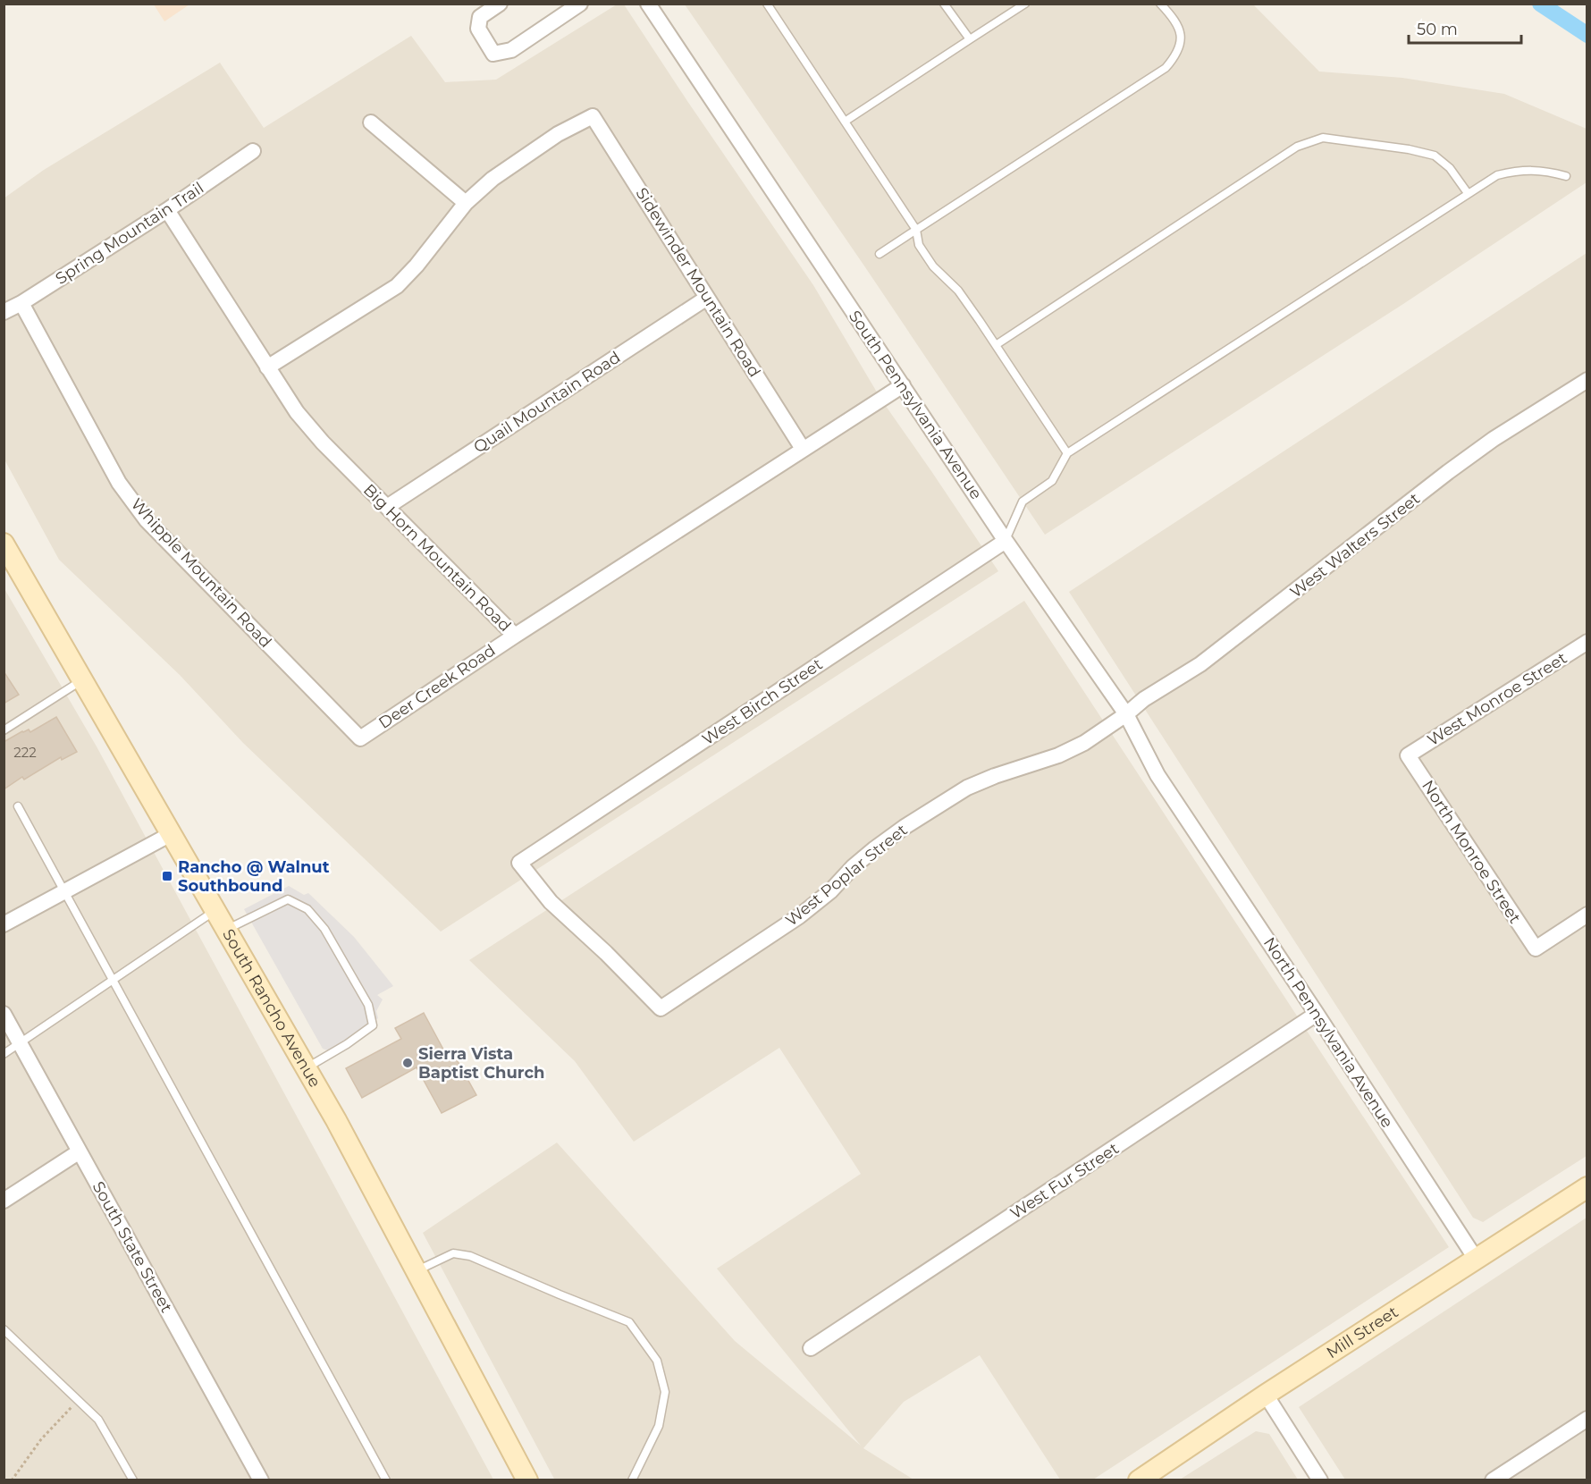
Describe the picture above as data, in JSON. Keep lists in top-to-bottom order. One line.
{"streets":{"street":["Spring Mountain Trail","Sidewinder Mountain Road","Quail Mountain Road","South Pennsylvania Avenue","West Walters Street","Big Horn Mountain Road","Whipple Mountain Road","Deer Creek Road","West Monroe Street","West Birch Street","North Monroe Street","West Poplar Street","South Rancho Avenue","North Pennsylvania Avenue","West Fur Street","South State Street","Mill Street"]},"crossings":[["Spring Mountain Trail","Big Horn Mountain Road"],["Spring Mountain Trail","Whipple Mountain Road"],["Sidewinder Mountain Road","Quail Mountain Road"],["Sidewinder Mountain Road","Big Horn Mountain Road"],["Quail Mountain Road","Big Horn Mountain Road"],["South Pennsylvania Avenue","West Walters Street"],["South Pennsylvania Avenue","Big Horn Mountain Road"],["South Pennsylvania Avenue","West Birch Street"],["South Pennsylvania Avenue","West Poplar Street"],["South Pennsylvania Avenue","North Pennsylvania Avenue"],["West Walters Street","West Poplar Street"],["Big Horn Mountain Road","Deer Creek Road"],["Whipple Mountain Road","Deer Creek Road"],["West Monroe Street","North Monroe Street"],["West Birch Street","West Poplar Street"],["North Pennsylvania Avenue","West Fur Street"],["North Pennsylvania Avenue","Mill Street"]],"places":{"transit":["Rancho @ Walnut Southbound"],"other":["Sierra Vista Baptist Church"]},"house_numbers":["222"],"scale_bar":"50 m"}
